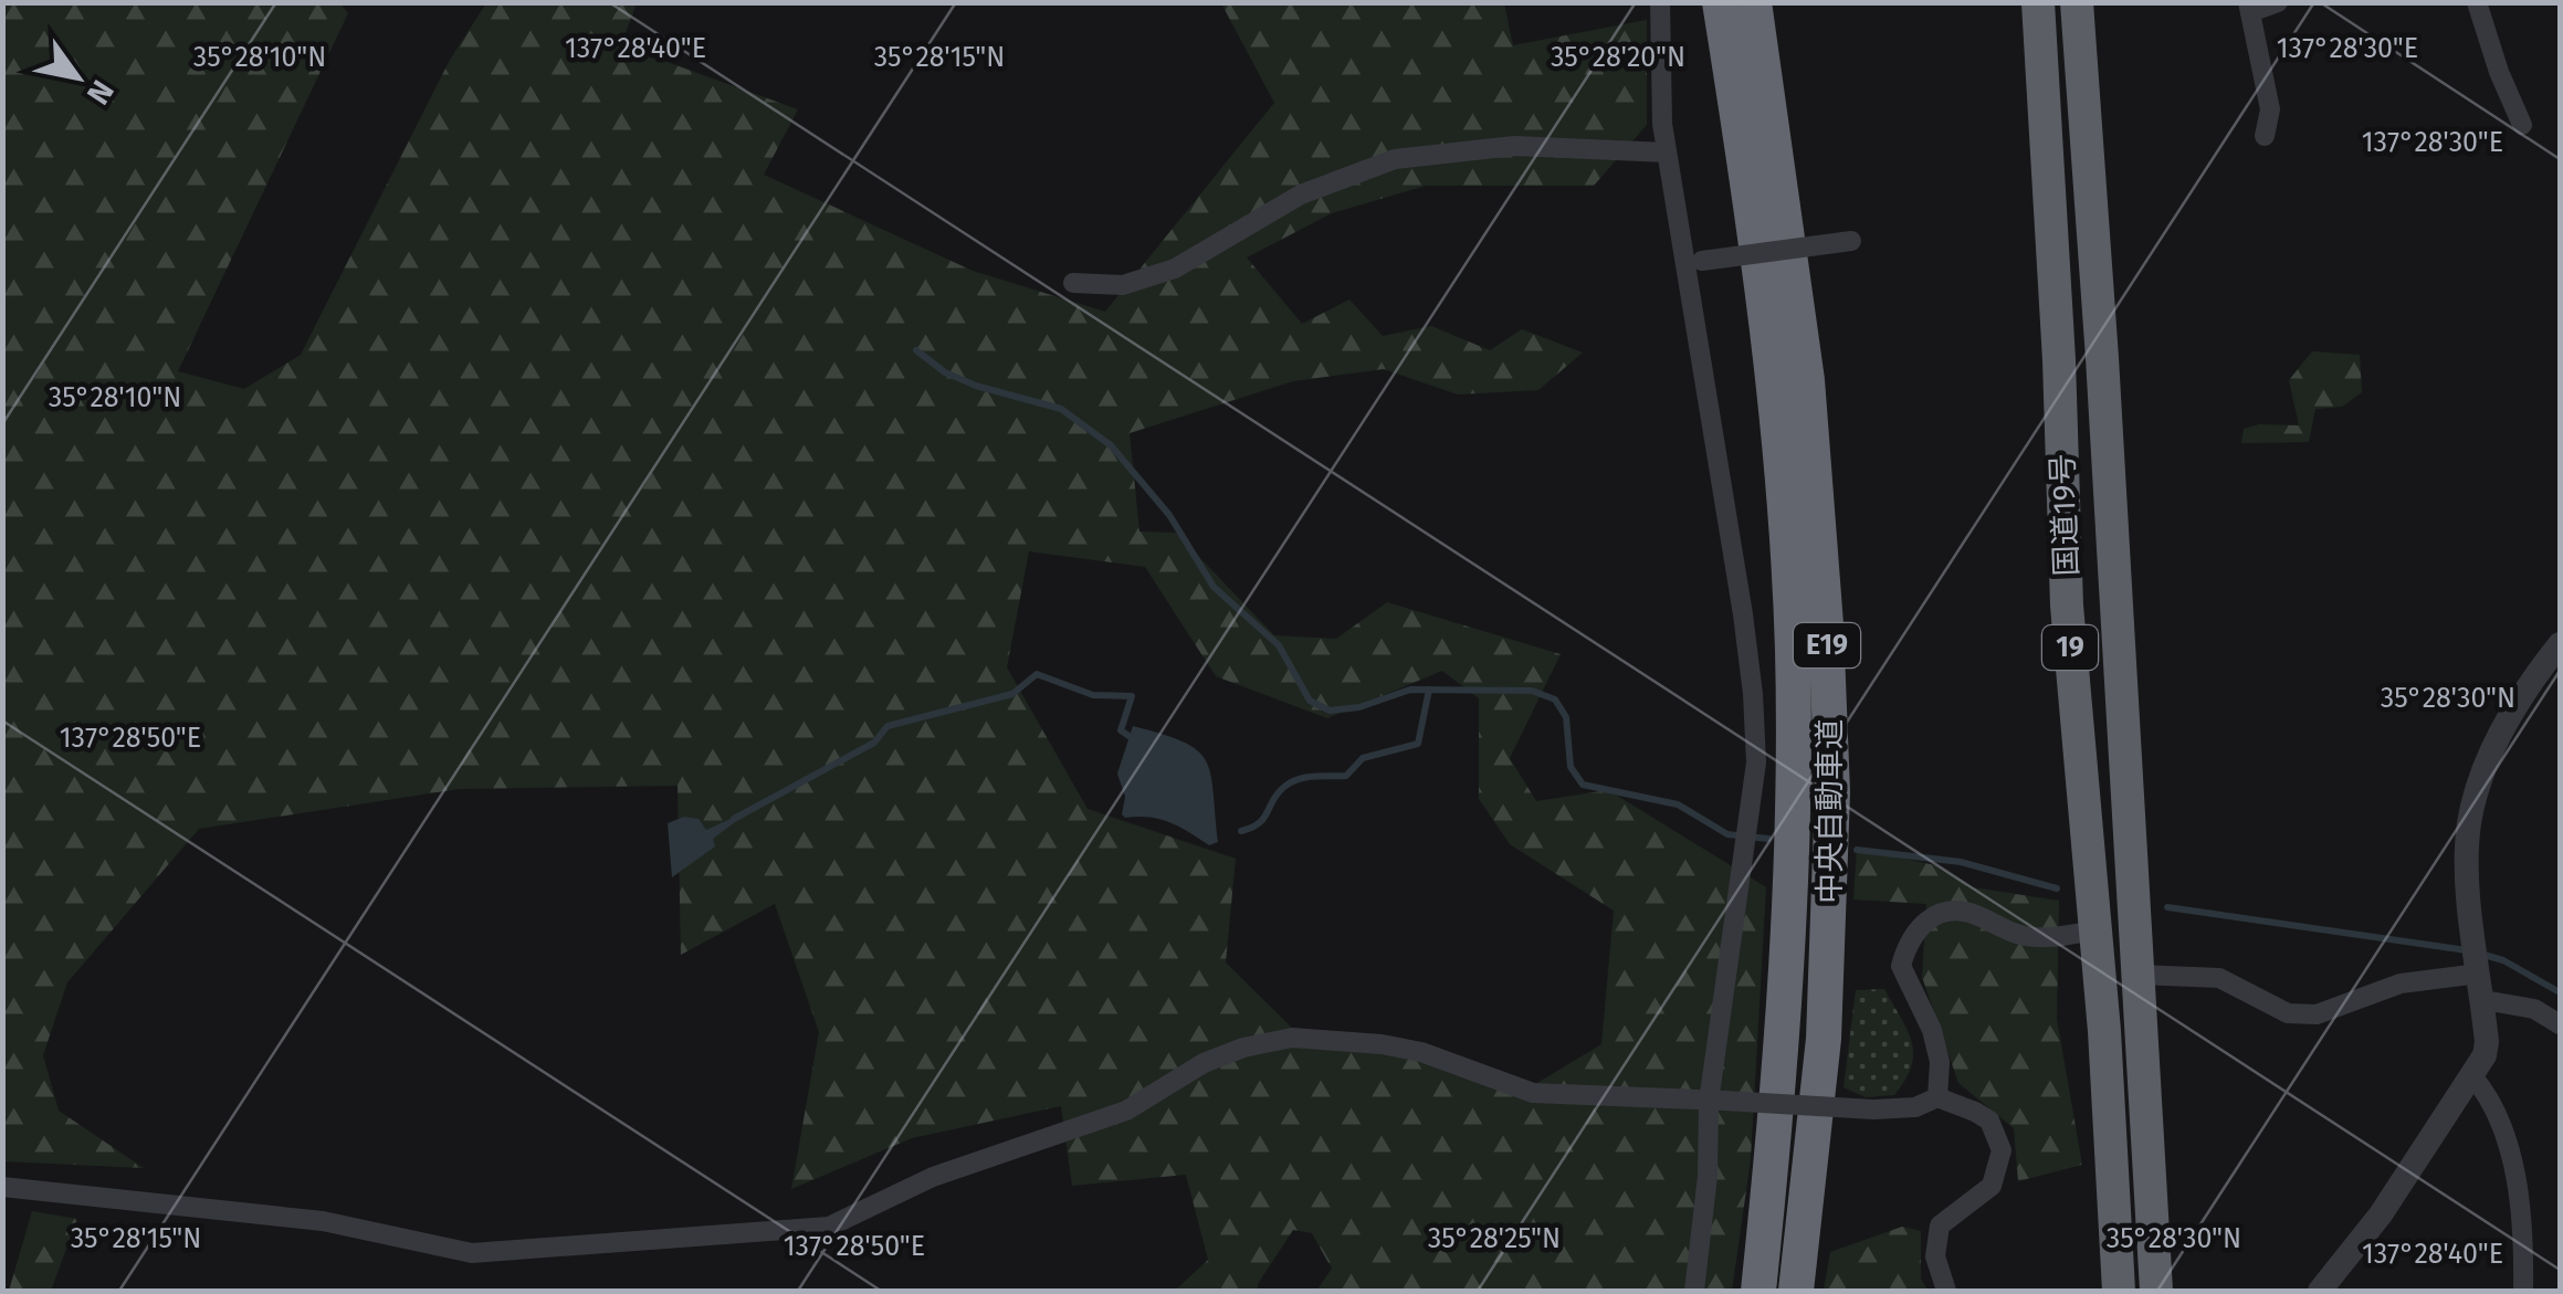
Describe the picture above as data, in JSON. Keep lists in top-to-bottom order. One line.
{"streets":{"highway":["国道19号","E19","19","中央自動車道"]},"north":"bottom right","coordinates":["137°28'40\"E","137°28'30\"E","35°28'15\"N","35°28'20\"N","35°28'10\"N","35°28'30\"N","137°28'50\"E","35°28'25\"N"]}
